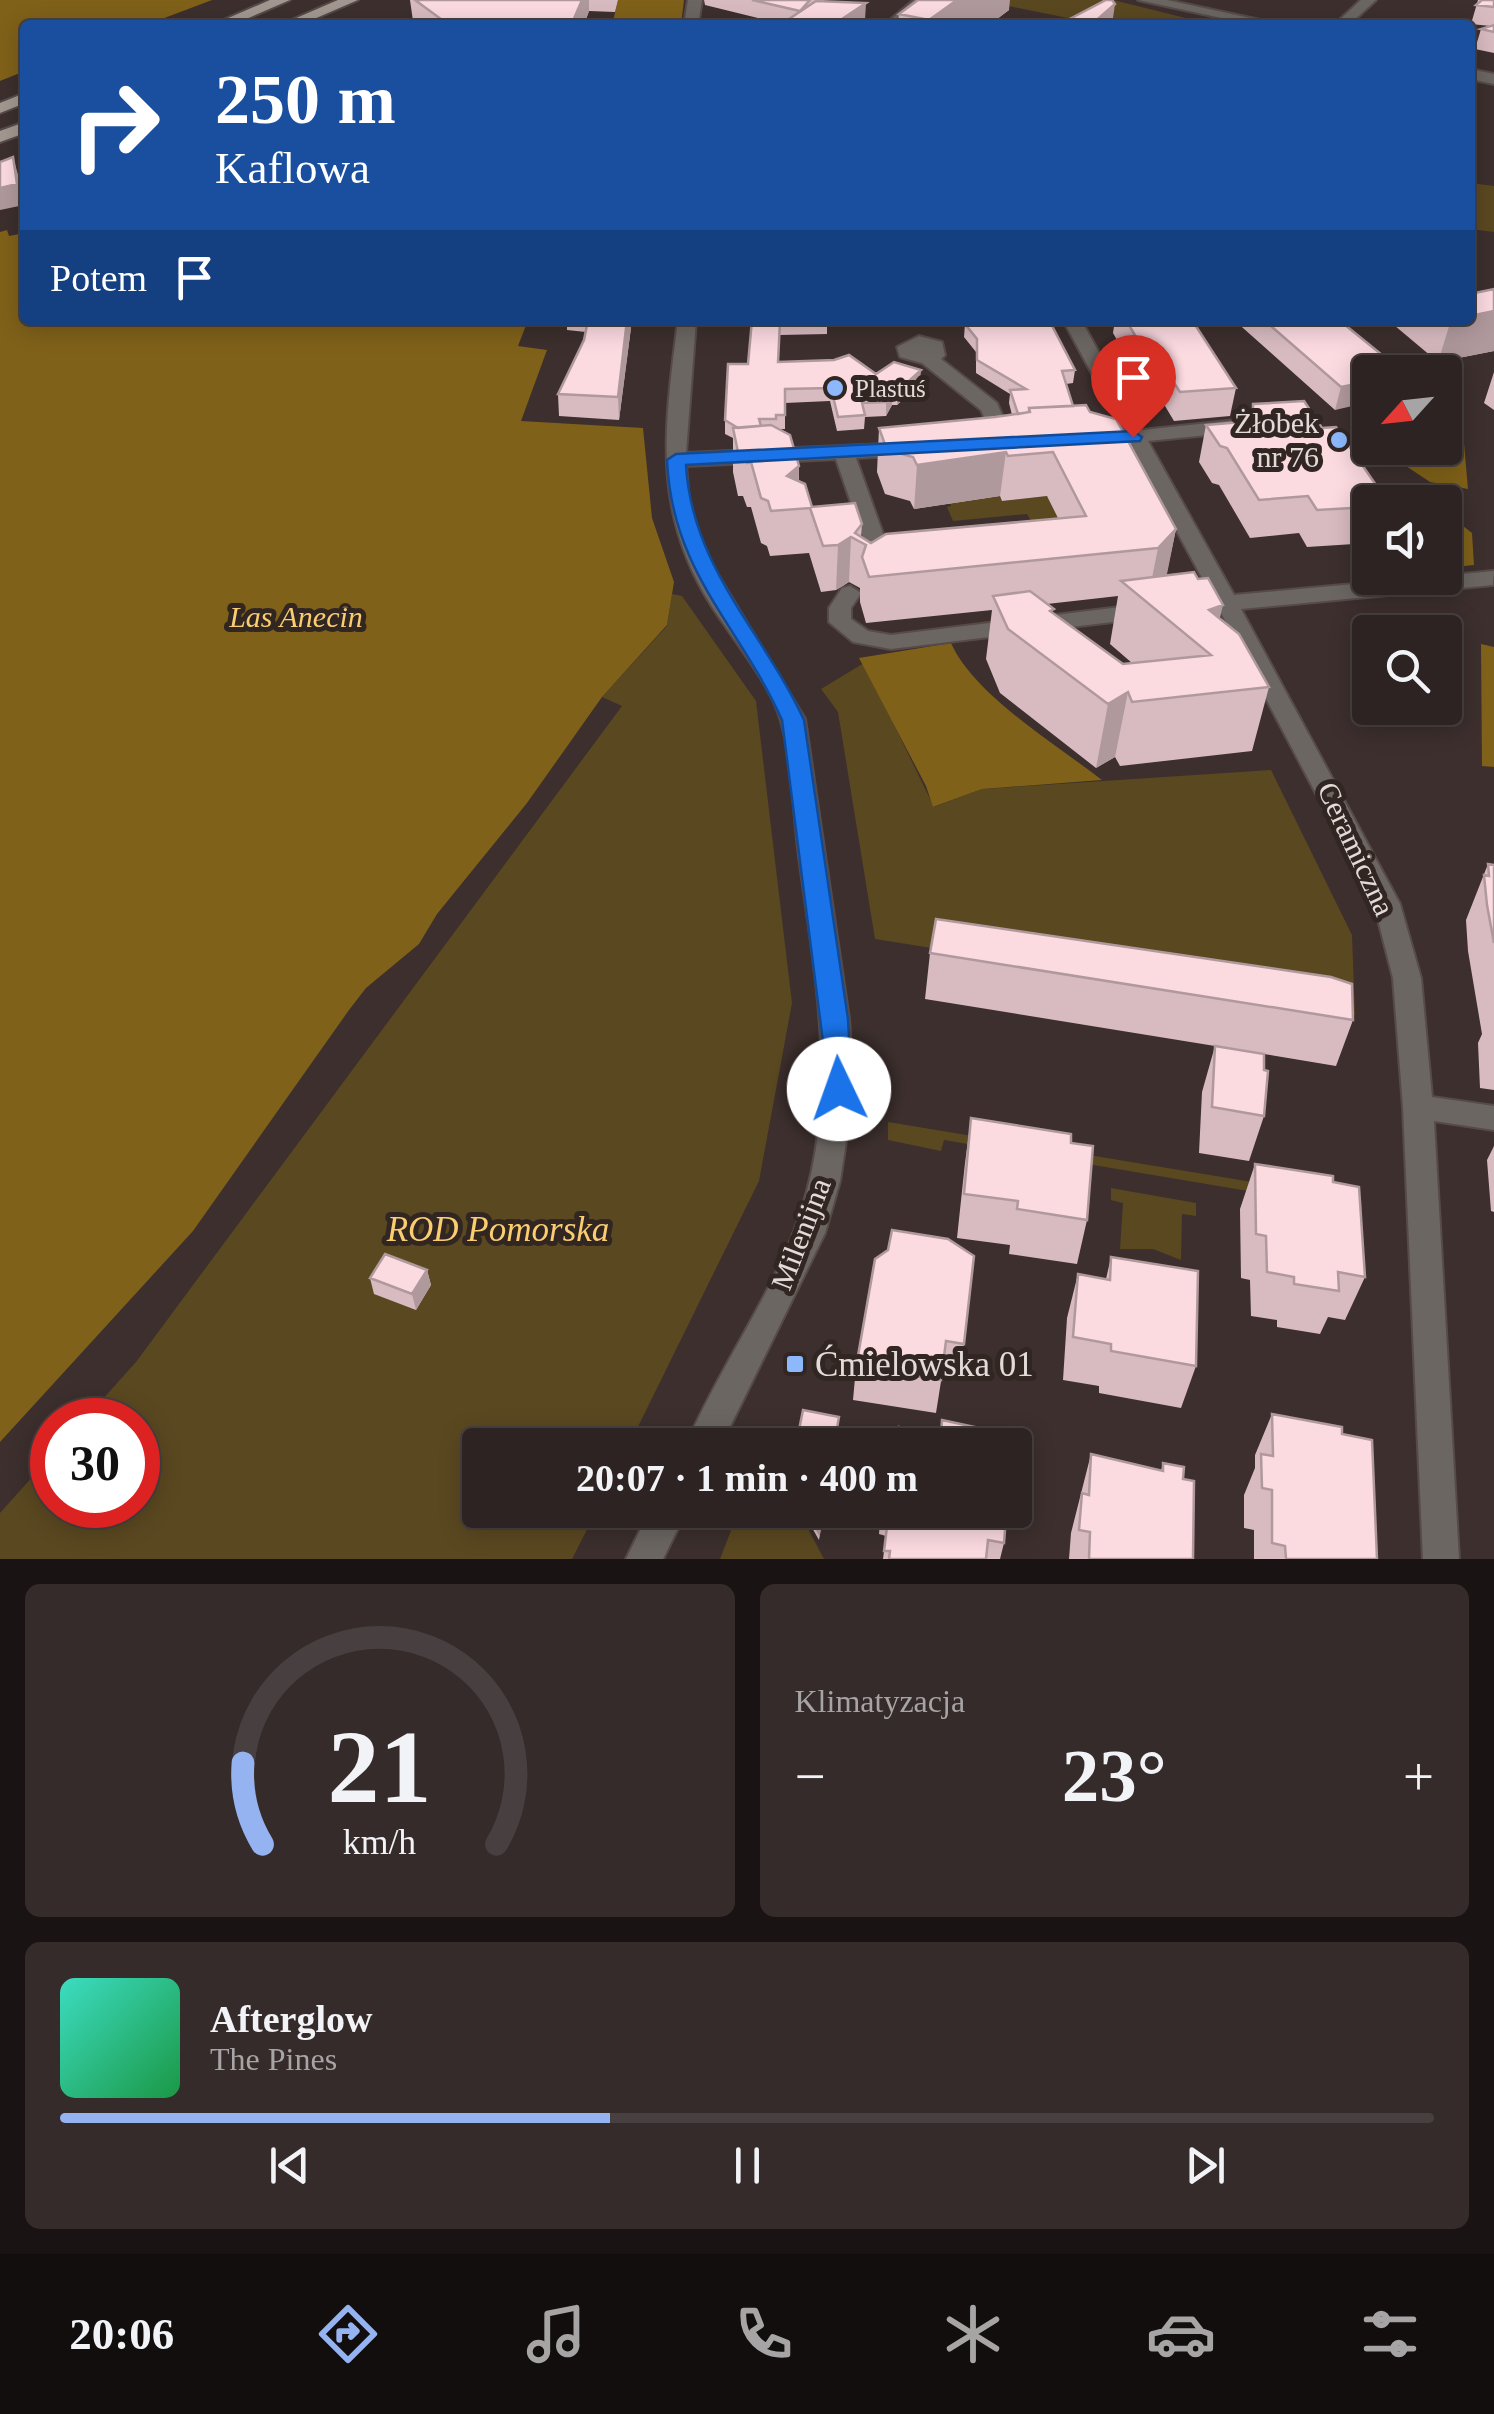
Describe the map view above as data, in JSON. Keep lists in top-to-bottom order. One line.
{"streets":{"street":["Ceramiczna","Milenijna"]},"parks":["Las Anecin","ROD Pomorska"],"places":{"other":["Plastuś","Żłobek nr 76"],"transit":["Ćmielowska 01"]},"north":"bottom left","page":{"turn":["250 m","Kaflowa"],"then":"Potem","limit":"30","trip":"20:07 · 1 min · 400 m","tile":"Klimatyzacja","heat":["−","23°","+"],"song":["Afterglow","The Pines"],"tabs":"20:06","gauge":["21","km/h"]}}
